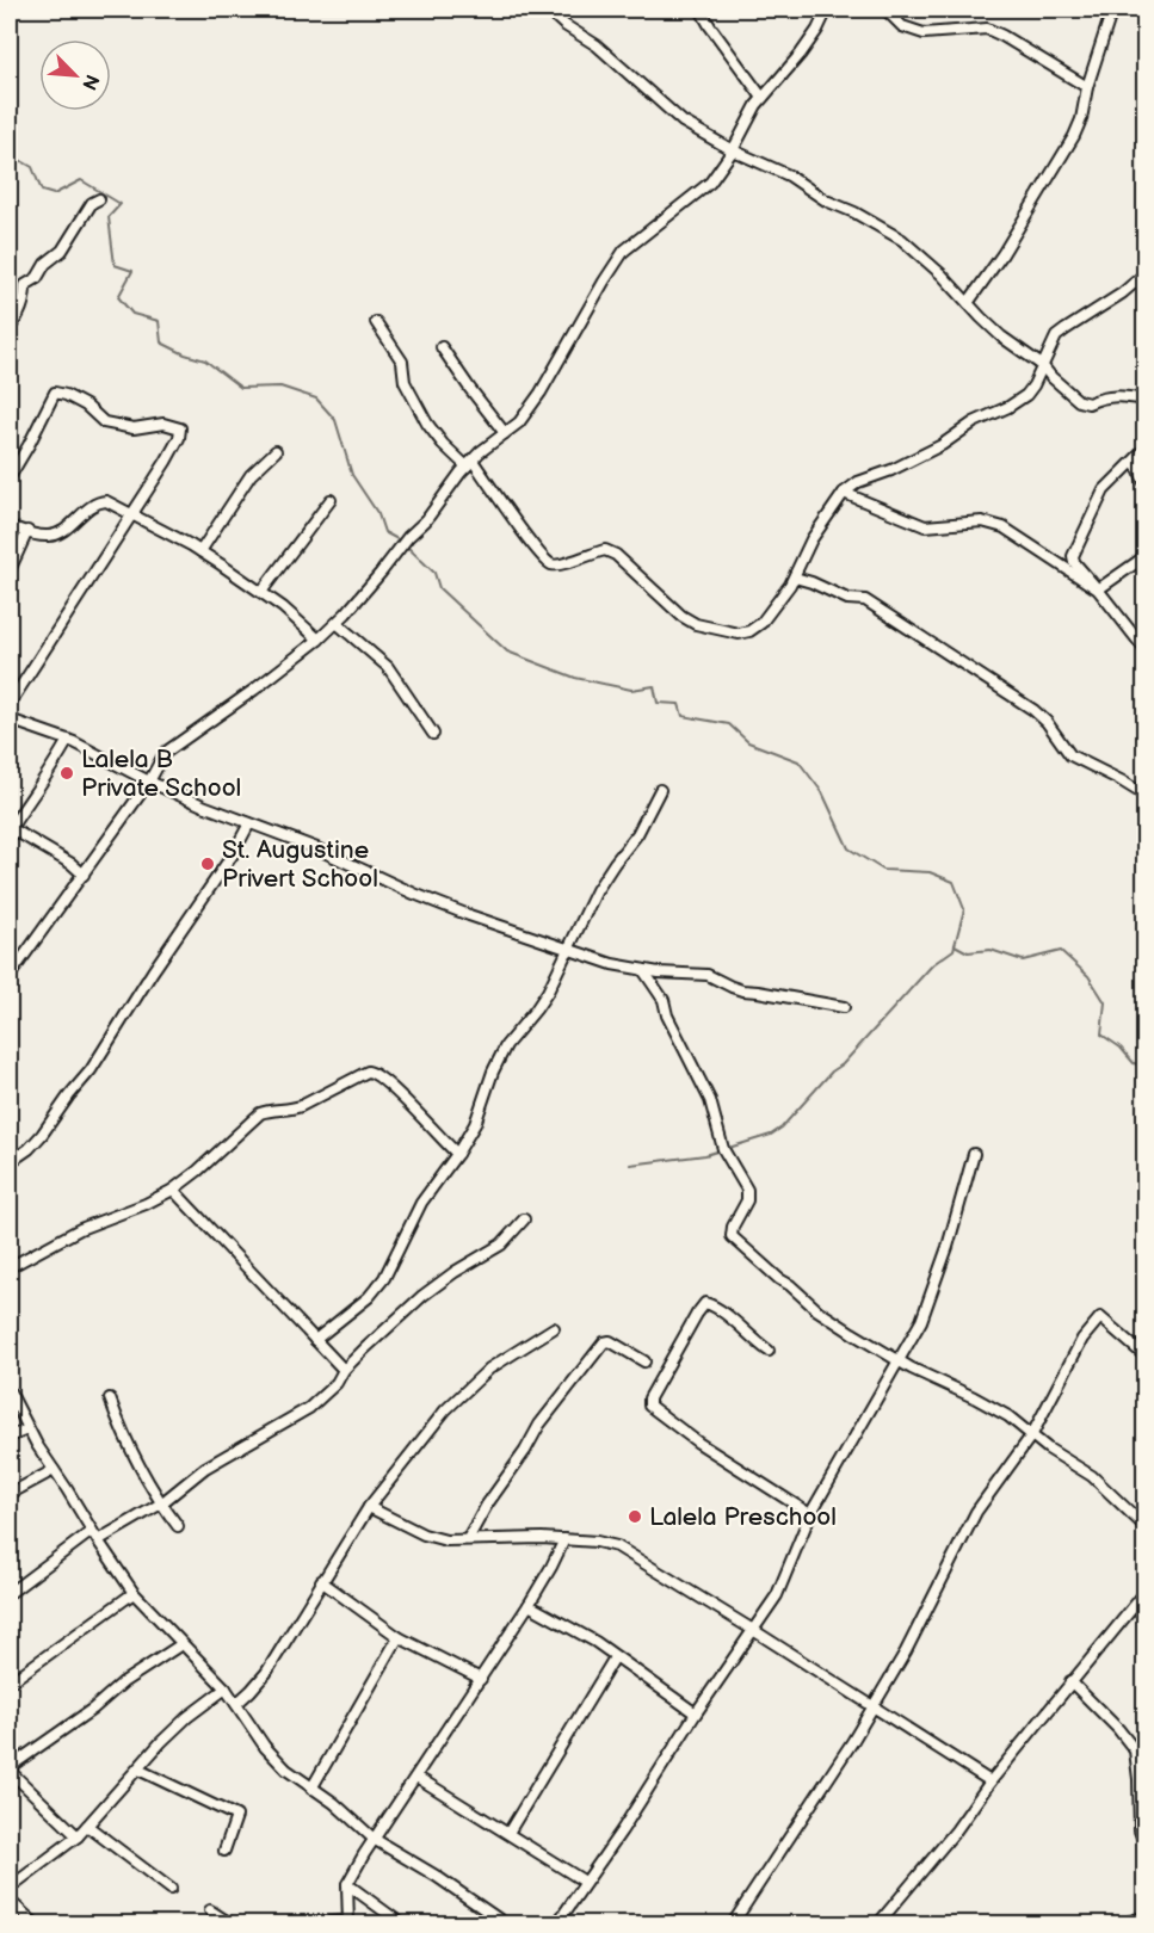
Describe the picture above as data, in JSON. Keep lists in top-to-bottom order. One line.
{"places":["Lalela B Private School","St. Augustine Privert School","Lalela Preschool"],"north":"bottom right"}
